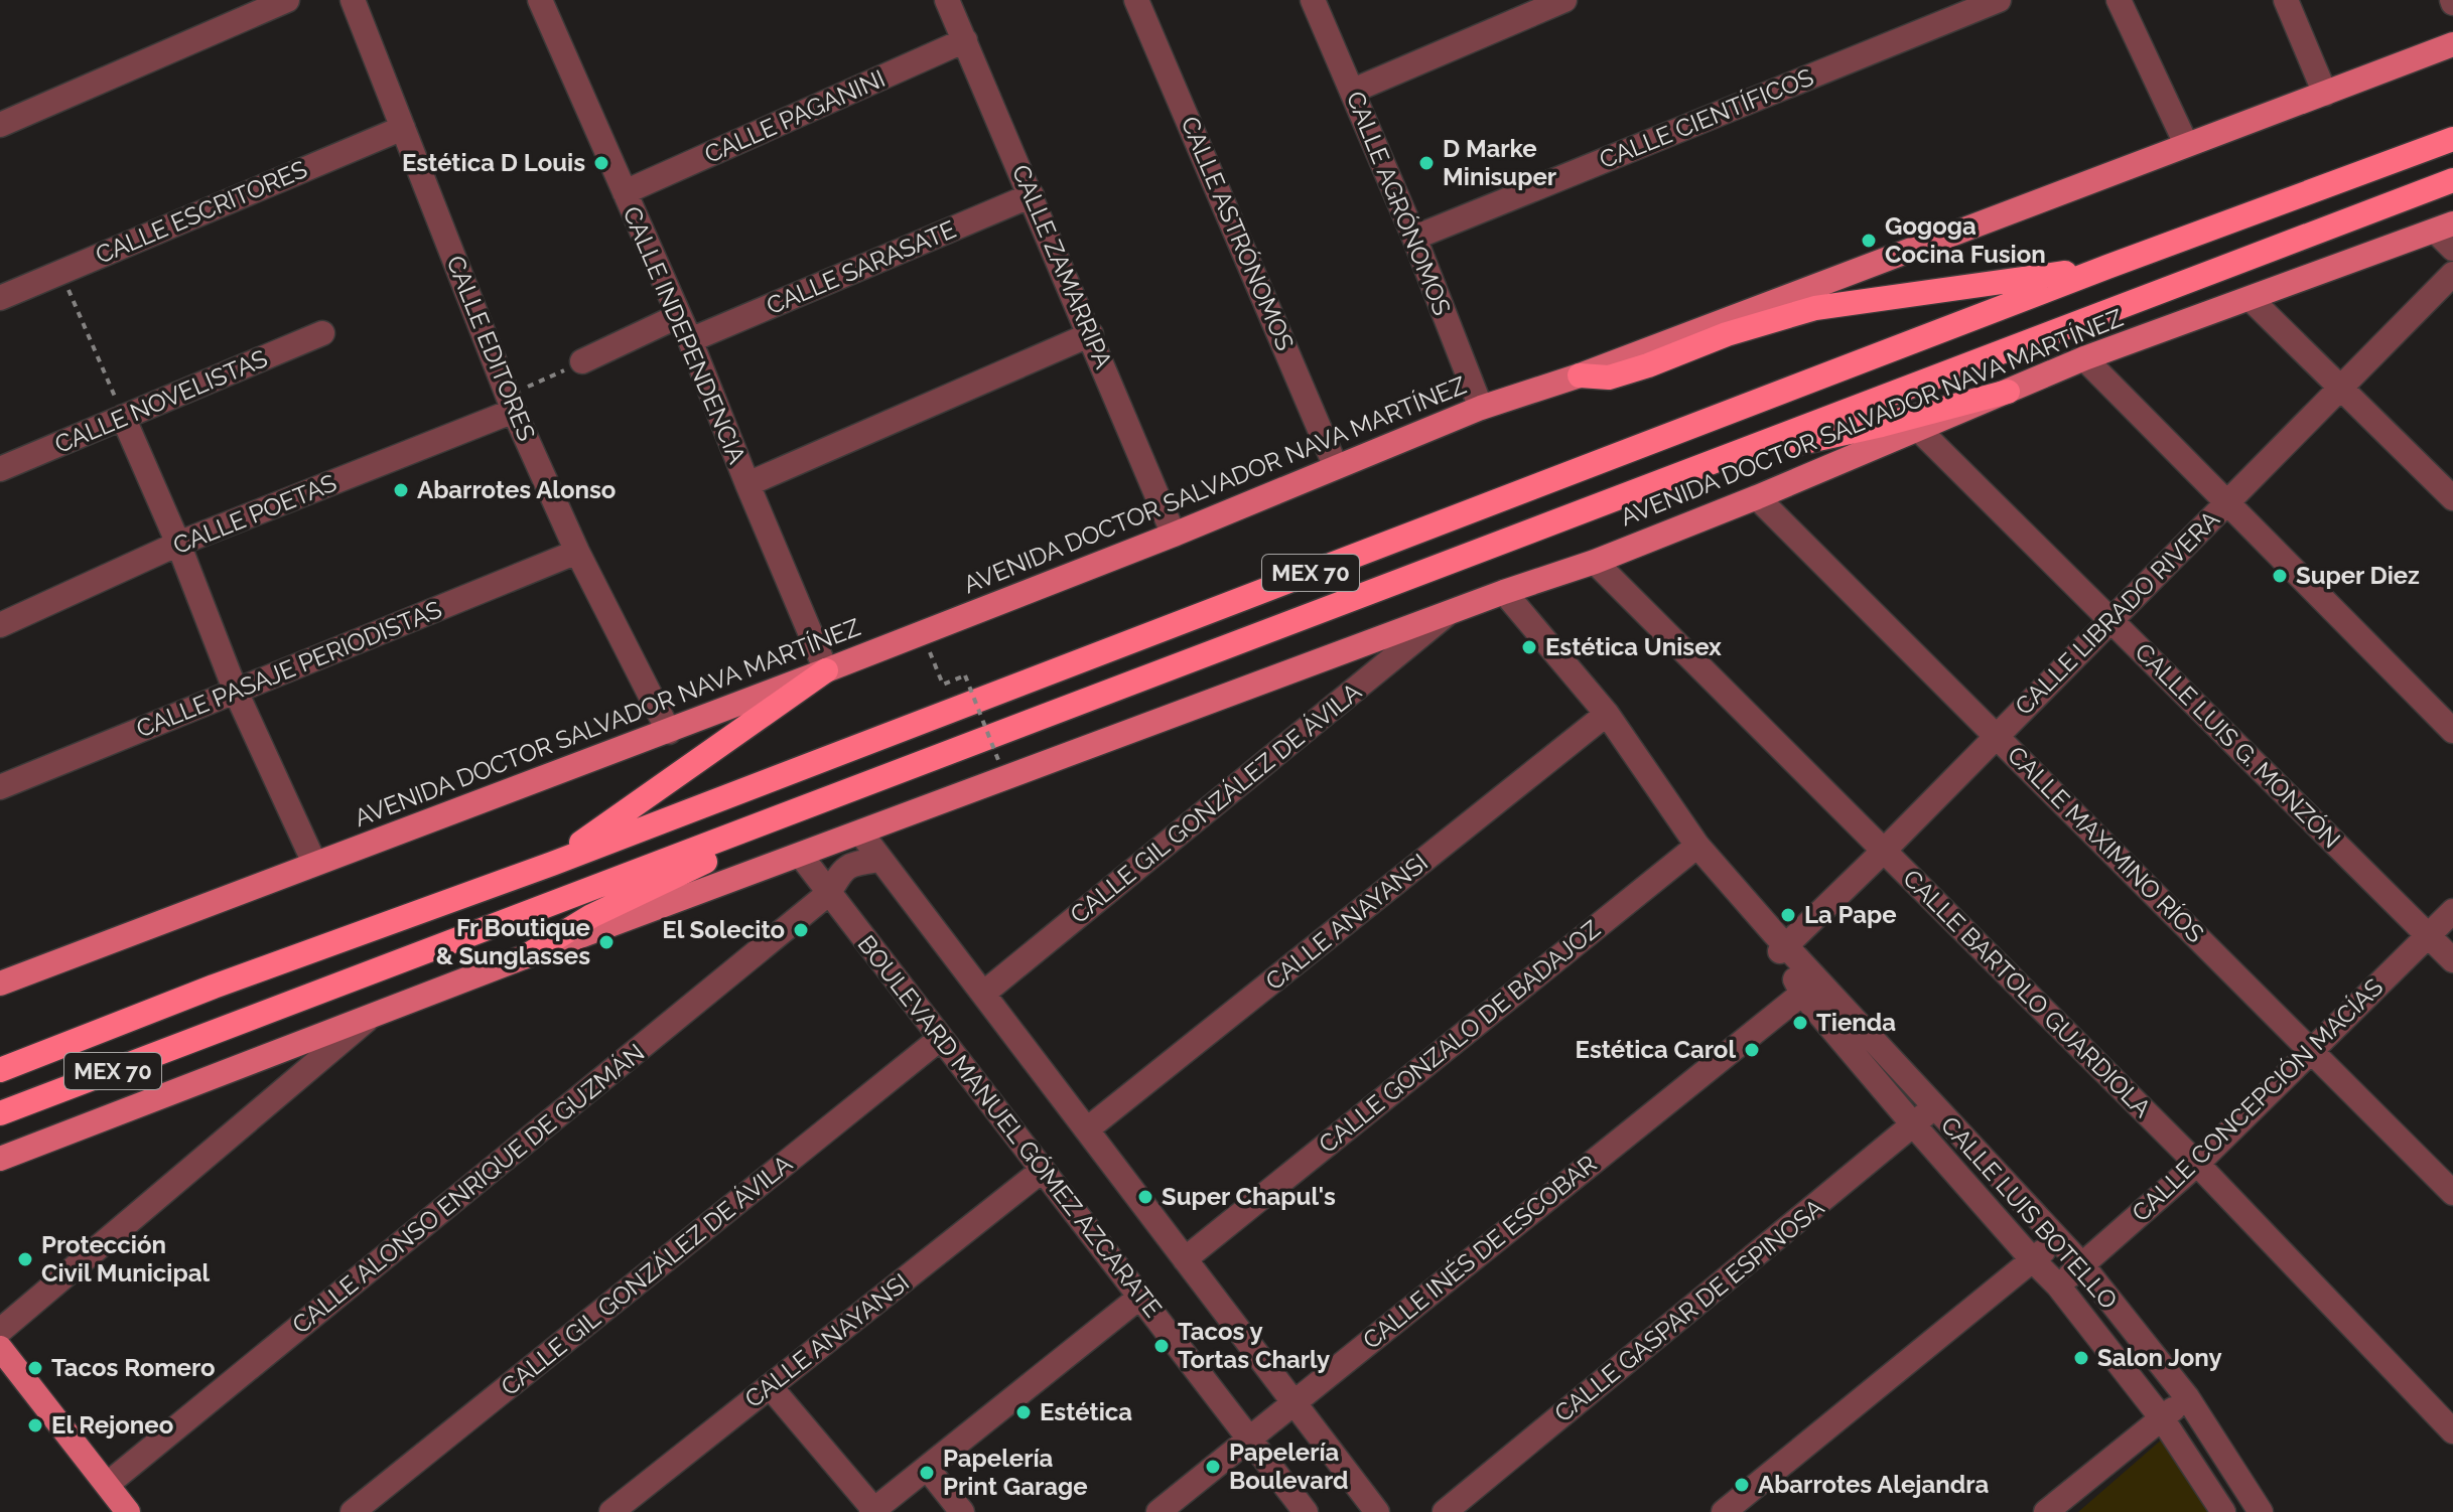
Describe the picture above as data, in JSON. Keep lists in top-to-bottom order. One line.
{"streets":{"highway":["AVENIDA DOCTOR SALVADOR NAVA MARTÍNEZ","MEX 70"],"street":["CALLE PAGANINI","CALLE CIENTÍFICOS","CALLE AGRÓNOMOS","CALLE ESCRITORES","CALLE ASTRÓNOMOS","CALLE ZAMARRIPA","CALLE SARASATE","CALLE INDEPENDENCIA","CALLE EDITORES","CALLE NOVELISTAS","CALLE POETAS","CALLE LIBRADO RIVERA","CALLE PASAJE PERIODISTAS","CALLE LUIS G. MONZÓN","CALLE GIL GONZÁLEZ DE ÁVILA","CALLE MAXIMINO RÍOS","CALLE ANAYANSI","CALLE BARTOLO GUARDIOLA","CALLE GONZALO DE BADAJOZ","CALLE CONCEPCIÓN MACÍAS","BOULEVARD MANUEL GÓMEZ AZCARATE","CALLE ALONSO ENRIQUE DE GUZMÁN","CALLE LUIS BOTELLO","CALLE INÉS DE ESCOBAR","CALLE GASPAR DE ESPINOSA"]},"crossings":[["CALLE PAGANINI","CALLE ZAMARRIPA"],["CALLE PAGANINI","CALLE INDEPENDENCIA"],["CALLE CIENTÍFICOS","CALLE AGRÓNOMOS"],["CALLE AGRÓNOMOS","AVENIDA DOCTOR SALVADOR NAVA MARTÍNEZ"],["CALLE ESCRITORES","CALLE EDITORES"],["CALLE ASTRÓNOMOS","AVENIDA DOCTOR SALVADOR NAVA MARTÍNEZ"],["CALLE ZAMARRIPA","CALLE SARASATE"],["CALLE ZAMARRIPA","AVENIDA DOCTOR SALVADOR NAVA MARTÍNEZ"],["CALLE SARASATE","CALLE INDEPENDENCIA"],["CALLE INDEPENDENCIA","AVENIDA DOCTOR SALVADOR NAVA MARTÍNEZ"],["CALLE EDITORES","AVENIDA DOCTOR SALVADOR NAVA MARTÍNEZ"],["CALLE EDITORES","CALLE POETAS"],["CALLE EDITORES","CALLE PASAJE PERIODISTAS"],["AVENIDA DOCTOR SALVADOR NAVA MARTÍNEZ","CALLE LUIS G. MONZÓN"],["AVENIDA DOCTOR SALVADOR NAVA MARTÍNEZ","CALLE GIL GONZÁLEZ DE ÁVILA"],["AVENIDA DOCTOR SALVADOR NAVA MARTÍNEZ","CALLE MAXIMINO RÍOS"],["AVENIDA DOCTOR SALVADOR NAVA MARTÍNEZ","CALLE BARTOLO GUARDIOLA"],["AVENIDA DOCTOR SALVADOR NAVA MARTÍNEZ","BOULEVARD MANUEL GÓMEZ AZCARATE"],["AVENIDA DOCTOR SALVADOR NAVA MARTÍNEZ","CALLE LUIS BOTELLO"],["CALLE LIBRADO RIVERA","CALLE LUIS G. MONZÓN"],["CALLE LIBRADO RIVERA","CALLE MAXIMINO RÍOS"],["CALLE LIBRADO RIVERA","CALLE BARTOLO GUARDIOLA"],["CALLE LIBRADO RIVERA","CALLE LUIS BOTELLO"],["CALLE LUIS G. MONZÓN","CALLE CONCEPCIÓN MACÍAS"],["CALLE GIL GONZÁLEZ DE ÁVILA","BOULEVARD MANUEL GÓMEZ AZCARATE"],["CALLE MAXIMINO RÍOS","CALLE CONCEPCIÓN MACÍAS"],["CALLE ANAYANSI","BOULEVARD MANUEL GÓMEZ AZCARATE"],["CALLE ANAYANSI","CALLE LUIS BOTELLO"],["CALLE BARTOLO GUARDIOLA","CALLE CONCEPCIÓN MACÍAS"],["CALLE GONZALO DE BADAJOZ","CALLE LUIS BOTELLO"],["CALLE CONCEPCIÓN MACÍAS","CALLE LUIS BOTELLO"],["BOULEVARD MANUEL GÓMEZ AZCARATE","CALLE ALONSO ENRIQUE DE GUZMÁN"],["BOULEVARD MANUEL GÓMEZ AZCARATE","CALLE INÉS DE ESCOBAR"],["CALLE LUIS BOTELLO","CALLE INÉS DE ESCOBAR"],["CALLE LUIS BOTELLO","CALLE GASPAR DE ESPINOSA"]],"places":["Estética D Louis","D Marke Minisuper","Gogoga Cocina Fusion","Abarrotes Alonso","Super Diez","Estética Unisex","La Pape","El Solecito","Fr Boutique & Sunglasses","Tienda","Estética Carol","Super Chapul's","Protección Civil Municipal","Tacos y Tortas Charly","Salon Jony","Tacos Romero","Estética","El Rejoneo","Papelería Boulevard","Papelería Print Garage","Abarrotes Alejandra"]}
